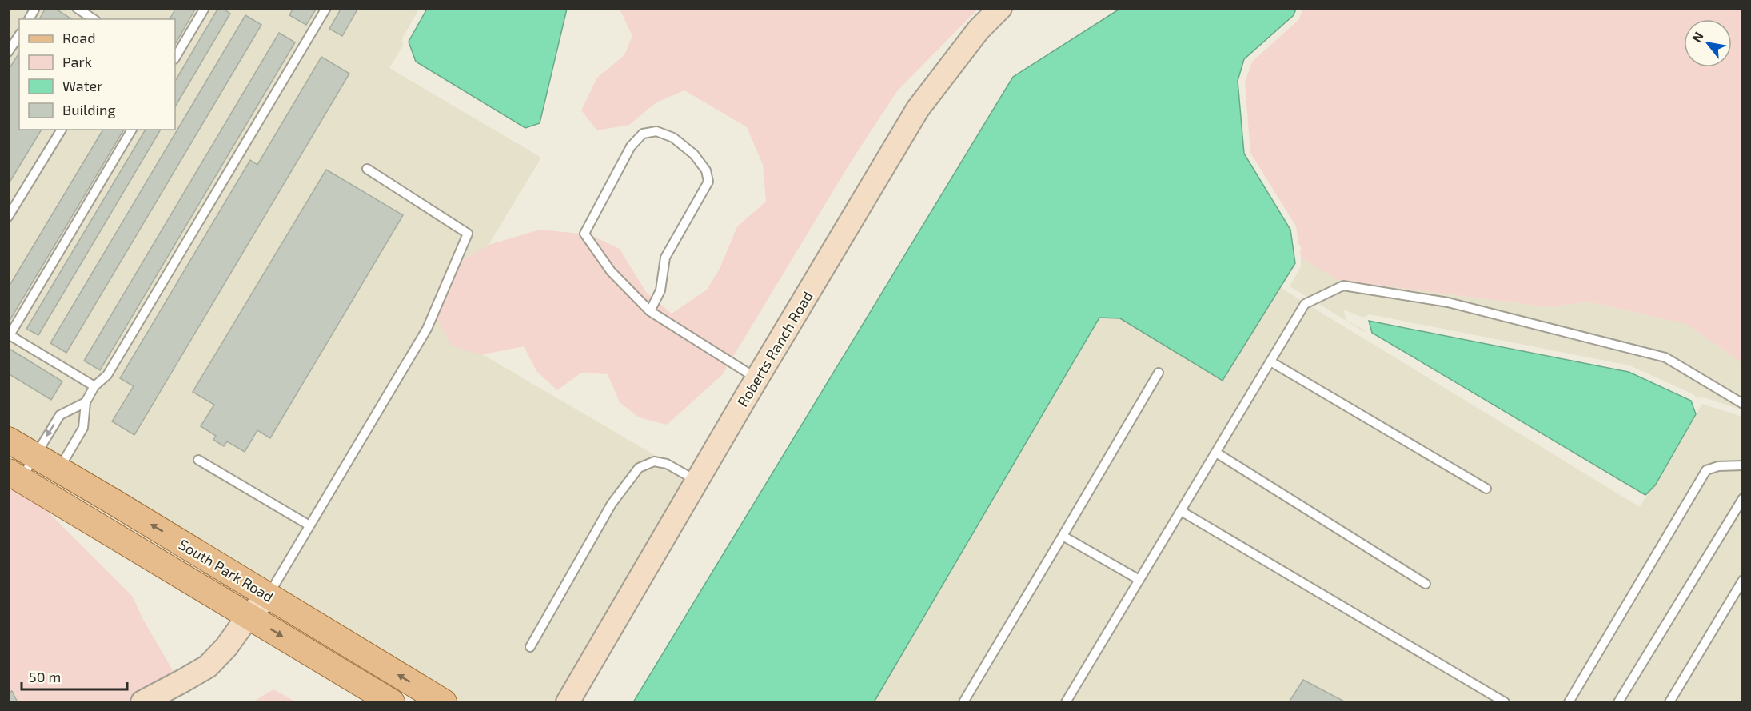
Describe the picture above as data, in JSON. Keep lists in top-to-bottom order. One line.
{"streets":{"main road":["South Park Road"],"street":["Roberts Ranch Road"]},"legend":["Road","Park","Water","Building"],"scale_bar":"50 m","north":"top left"}
